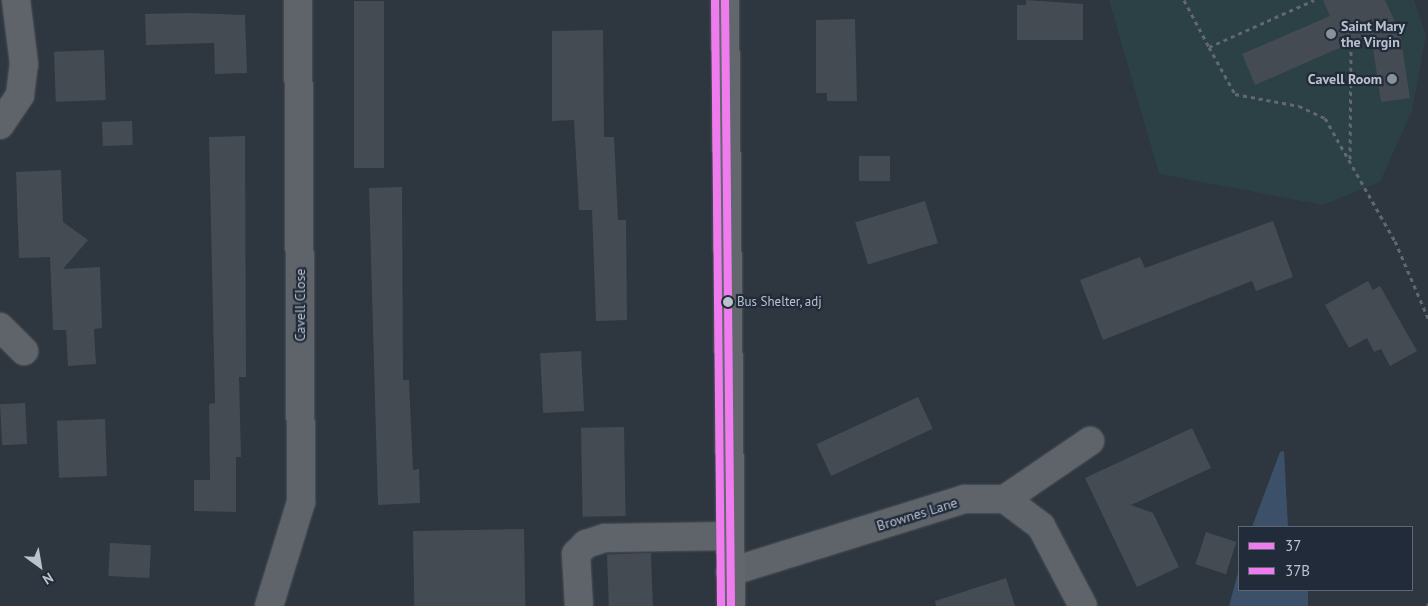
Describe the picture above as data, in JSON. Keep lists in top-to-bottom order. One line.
{"streets":{"street":["Cavell Close","Brownes Lane"]},"places":["Saint Mary the Virgin","Cavell Room","Bus Shelter, adj"],"lines":["transit line 37","transit line 37B"],"legend":["37","37B"],"north":"bottom right"}
